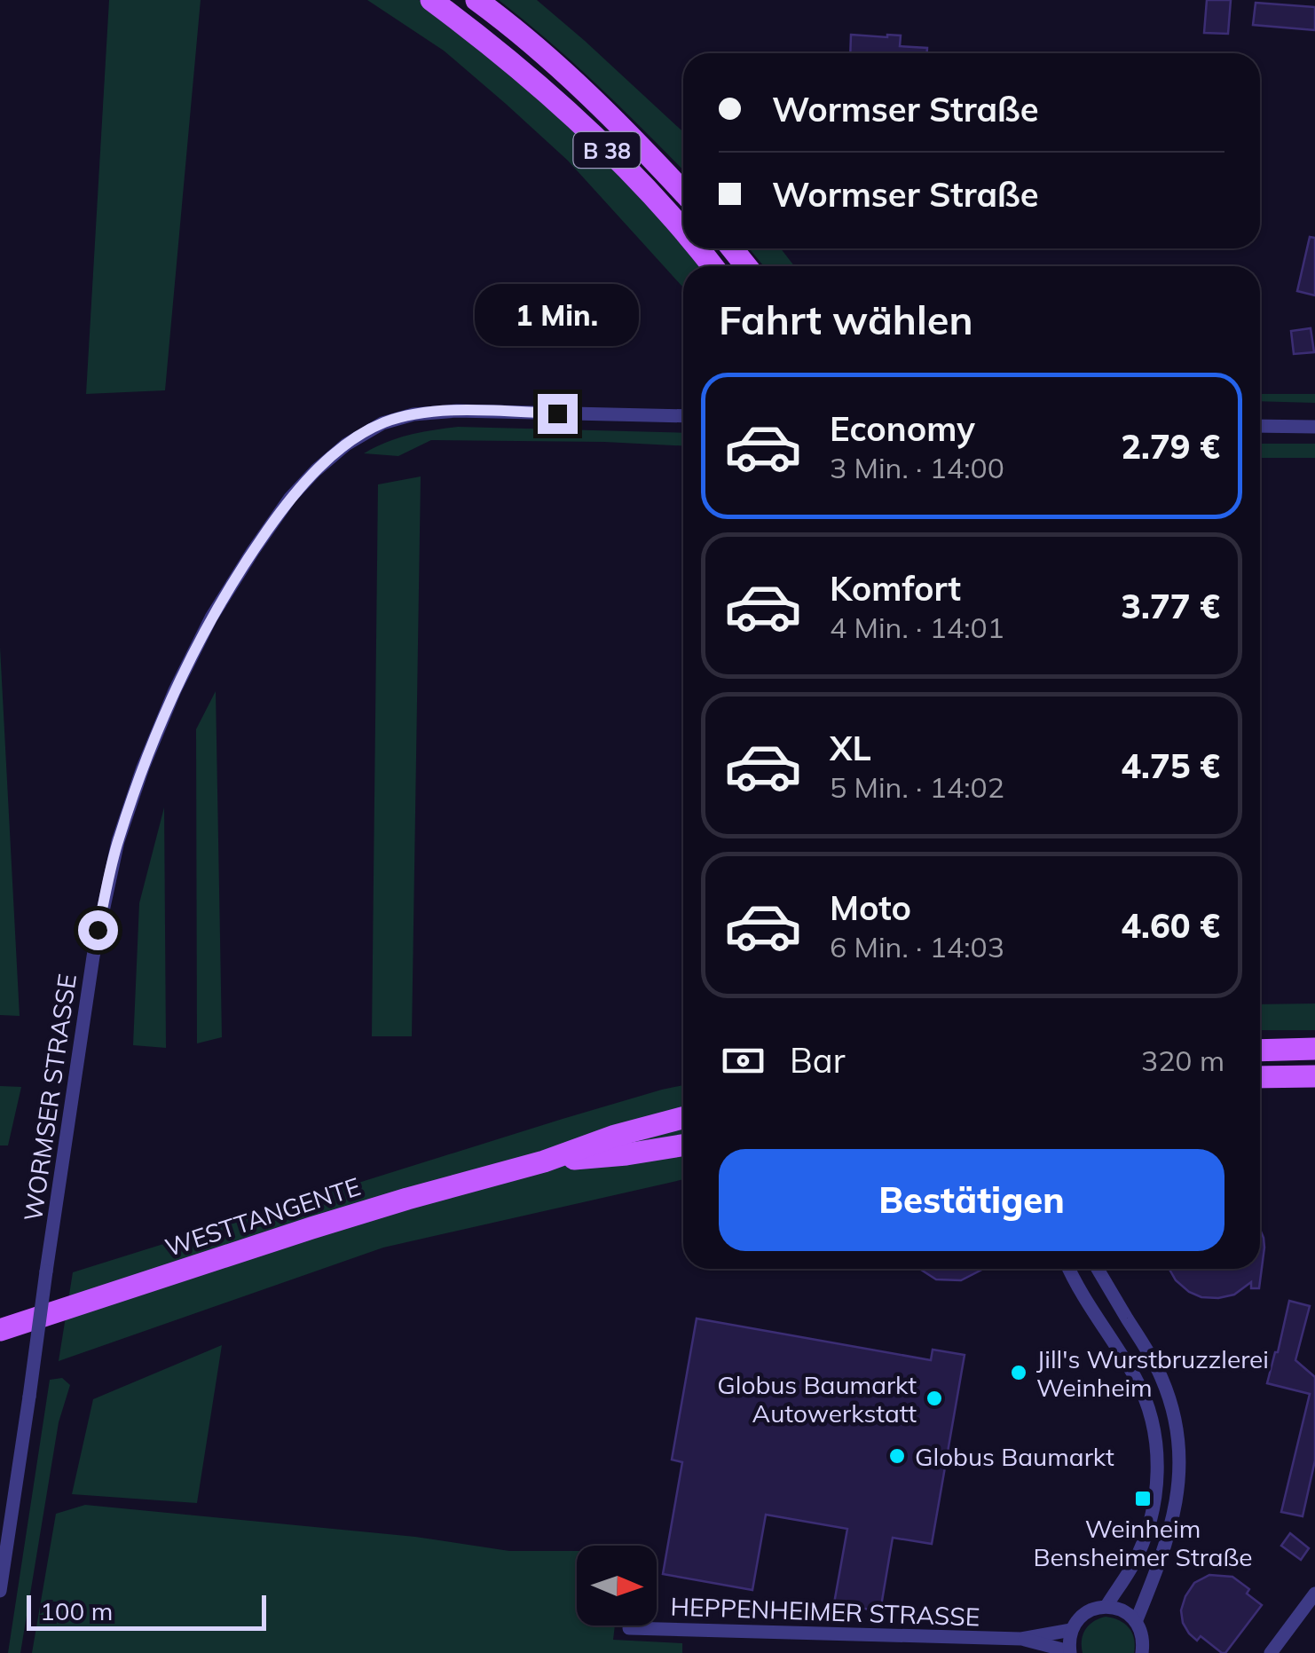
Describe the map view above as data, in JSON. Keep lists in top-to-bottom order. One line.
{"streets":{"main road":["B 38","WESTTANGENTE"],"street":["WORMSER STRASSE","HEPPENHEIMER STRASSE"]},"places":{"other":["Jill's Wurstbruzzlerei Weinheim","Globus Baumarkt Autowerkstatt","Globus Baumarkt"],"transit":["Weinheim Bensheimer Straße"]},"scale_bar":"100 m","north":"right","page":{"banner":["Wormser Straße","Wormser Straße"],"heading":"Fahrt wählen","bubble":"1 Min.","list":[{"name":"Economy","note":"3 Min. · 14:00","value":"2.79 €"},{"name":"Komfort","note":"4 Min. · 14:01","value":"3.77 €"},{"name":"XL","note":"5 Min. · 14:02","value":"4.75 €"},{"name":"Moto","note":"6 Min. · 14:03","value":"4.60 €"}],"pay":["Bar","320 m"],"buttons":"Bestätigen","scale":"100 m"}}
